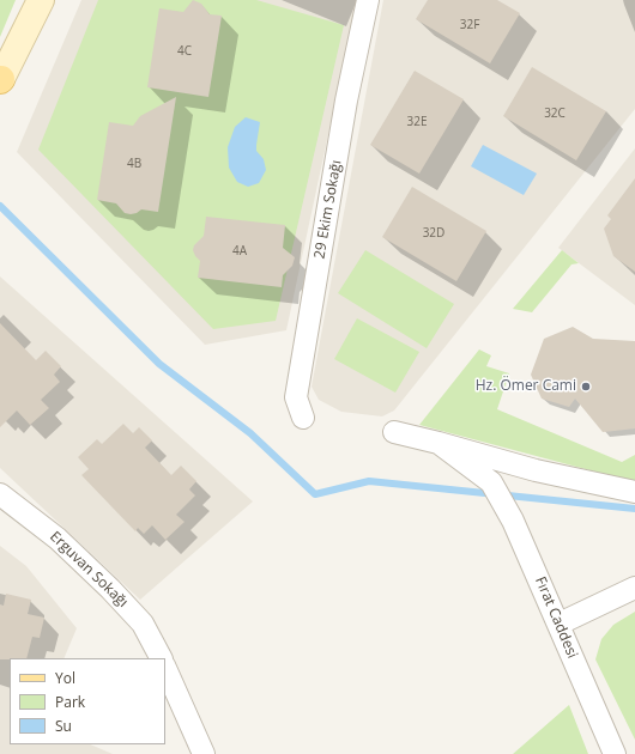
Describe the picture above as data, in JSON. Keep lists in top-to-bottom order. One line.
{"streets":{"street":["29 Ekim Sokağı","Erguvan Sokağı","Fırat Caddesi"]},"places":["Hz. Ömer Cami"],"house_numbers":["32F","4C","32C","32E","4B","32D","4A"],"legend":["Yol","Park","Su"]}
